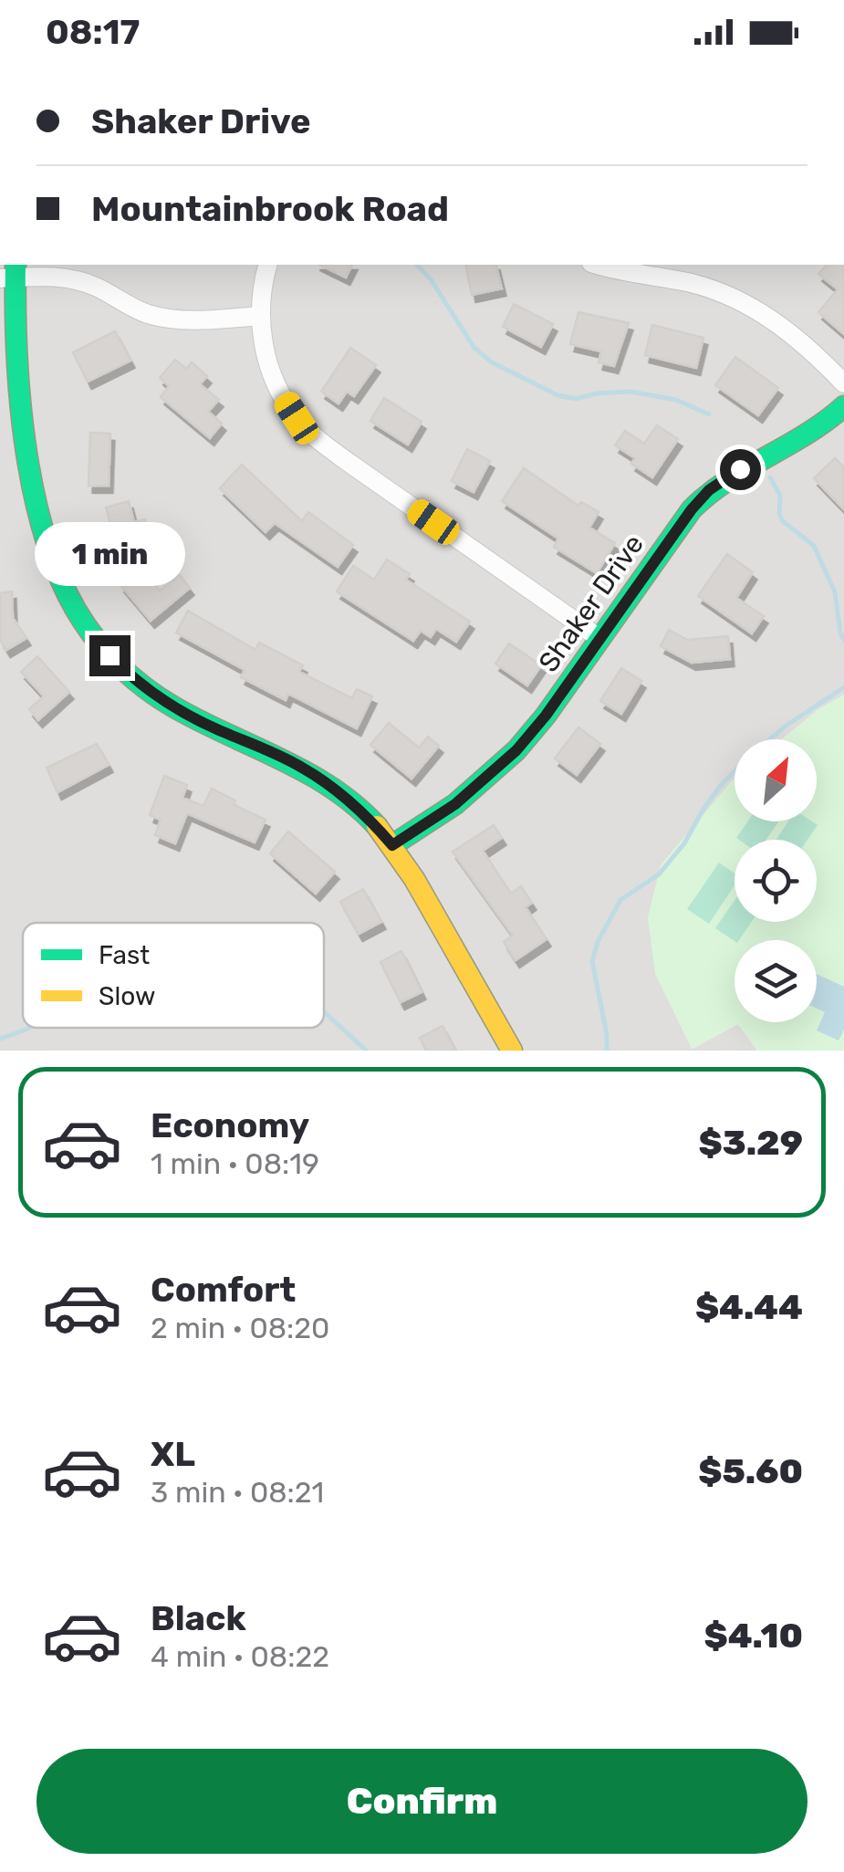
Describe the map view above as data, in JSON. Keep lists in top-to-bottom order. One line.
{"streets":{"street":["Shaker Drive"]},"legend":["Fast","Slow"],"north":"top right","page":{"status":"08:17","banner":["Shaker Drive","Mountainbrook Road"],"bubble":"1 min","list":[{"name":"Economy","note":"1 min · 08:19","value":"$3.29"},{"name":"Comfort","note":"2 min · 08:20","value":"$4.44"},{"name":"XL","note":"3 min · 08:21","value":"$5.60"},{"name":"Black","note":"4 min · 08:22","value":"$4.10"}],"buttons":"Confirm"}}
